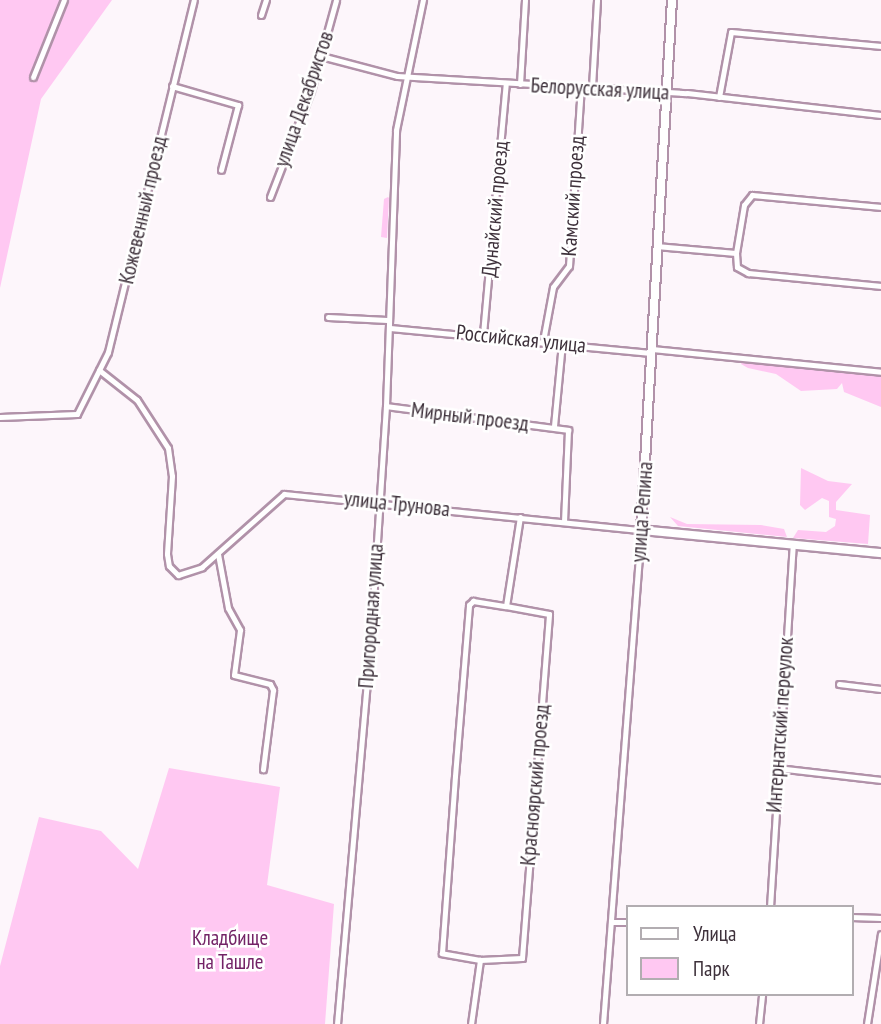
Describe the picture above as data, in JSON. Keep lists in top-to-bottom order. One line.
{"streets":{"street":["Белорусская улица","улица Декабристов","Камский проезд","Дунайский проезд","Кожевенный проезд","Российская улица","Мирный проезд","улица Трунова","улица Репина","Пригородная улица","Интернатский переулок","Красноярский проезд"]},"crossings":[["Белорусская улица","улица Декабристов"],["Белорусская улица","Камский проезд"],["Белорусская улица","Дунайский проезд"],["Белорусская улица","улица Репина"],["Белорусская улица","Пригородная улица"],["Камский проезд","Российская улица"],["Дунайский проезд","Российская улица"],["Кожевенный проезд","улица Трунова"],["Российская улица","Мирный проезд"],["Российская улица","улица Репина"],["Российская улица","Пригородная улица"],["Мирный проезд","улица Трунова"],["Мирный проезд","Пригородная улица"],["улица Трунова","улица Репина"],["улица Трунова","Пригородная улица"],["улица Трунова","Интернатский переулок"]],"parks":["Кладбище на Ташле"],"legend":["Улица","Парк"]}
